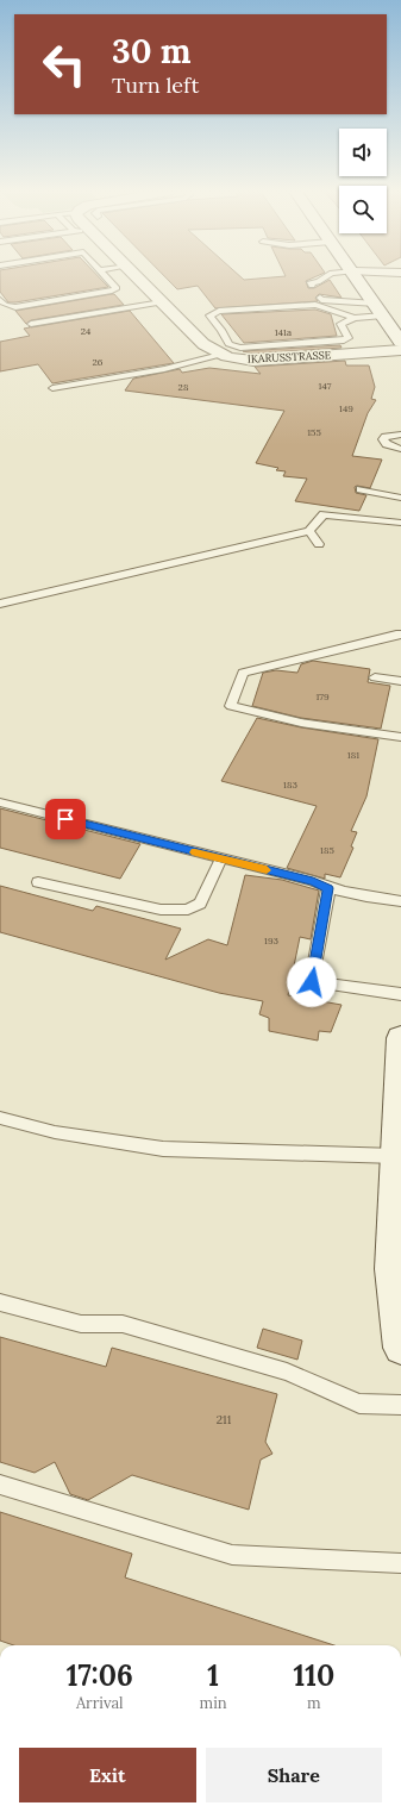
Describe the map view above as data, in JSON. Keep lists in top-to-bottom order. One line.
{"streets":{"street":["IKARUSSTRASSE"]},"house_numbers":["24","141a","26","147","28","149","155","179","181","183","185","193","211"],"page":{"turn":["30 m","Turn left"],"eta":["17:06","Arrival","1","min","110","m"],"buttons":["Exit","Share"]}}
